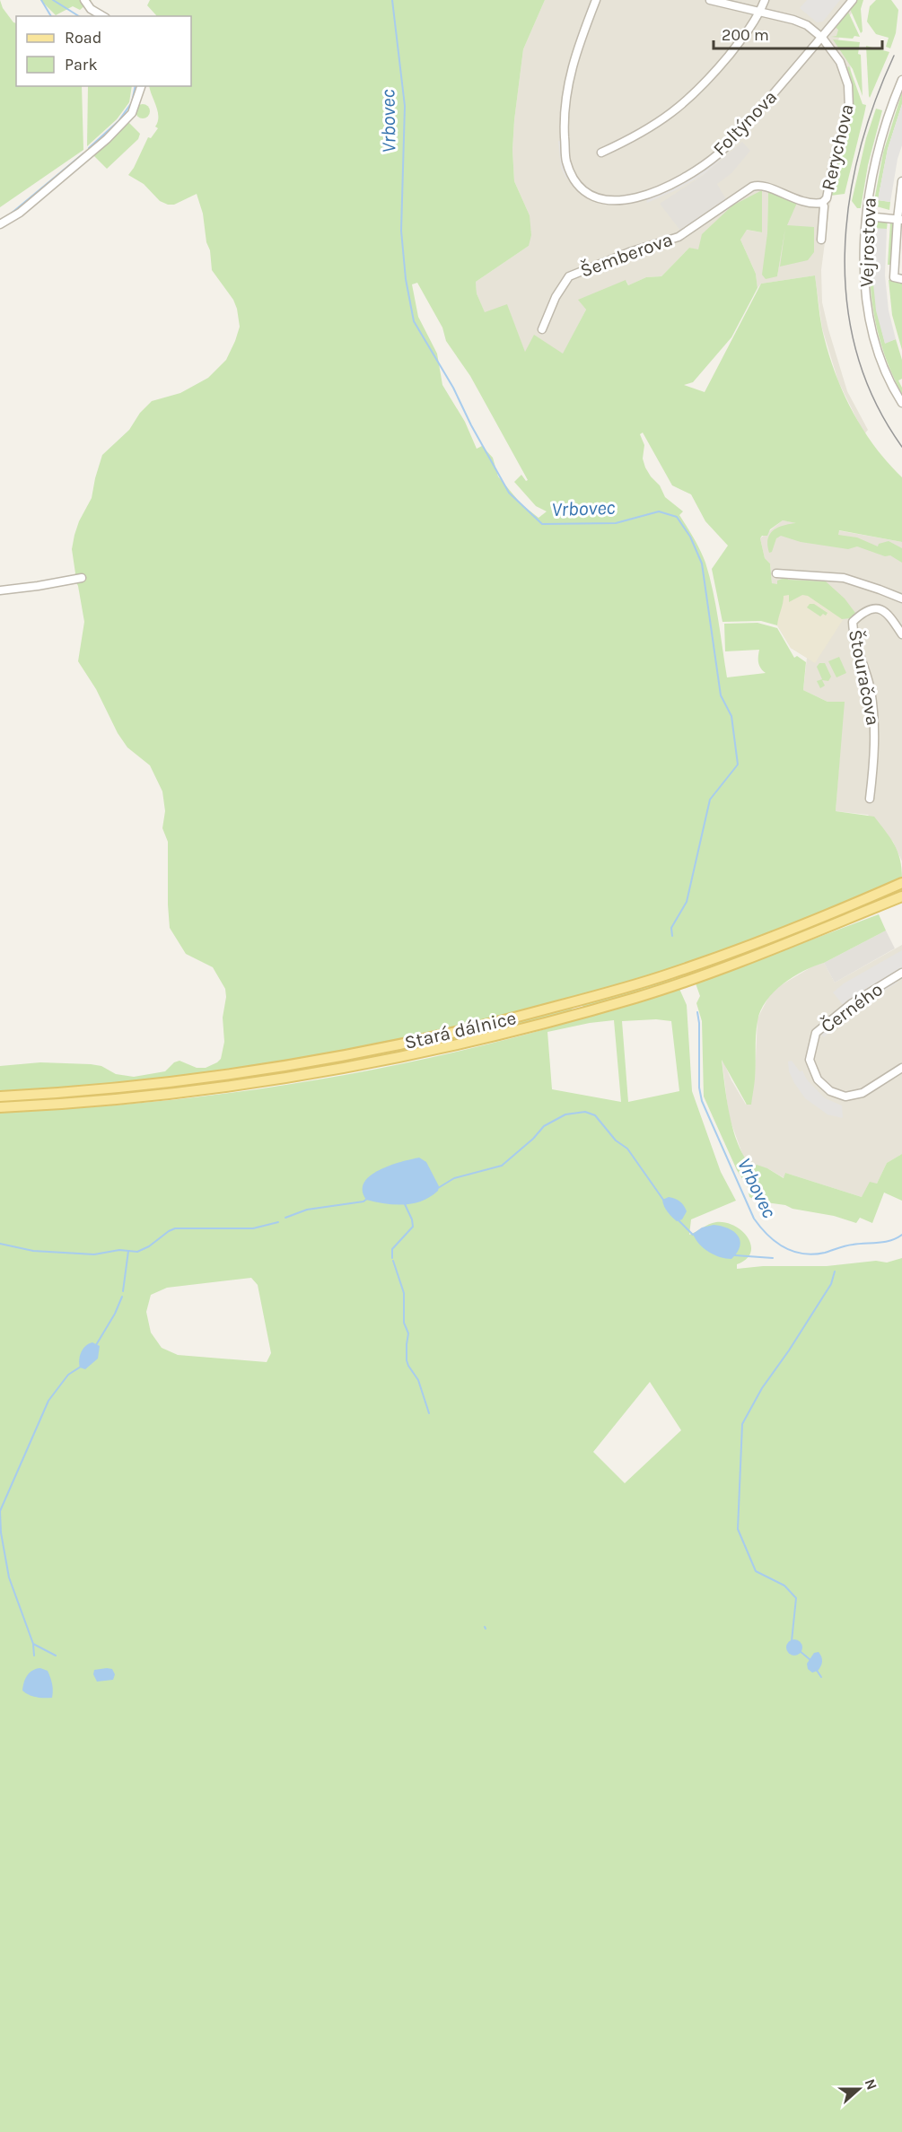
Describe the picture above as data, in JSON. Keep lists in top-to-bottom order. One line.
{"streets":{"main road":["Stará dálnice"],"street":["Foltýnova","Rerychova","Vejrostova","Šemberova","Štouračova","Černého"]},"crossings":[["Foltýnova","Rerychova"],["Rerychova","Šemberova"]],"water":["Vrbovec"],"legend":["Road","Park"],"scale_bar":"200 m","north":"right"}
